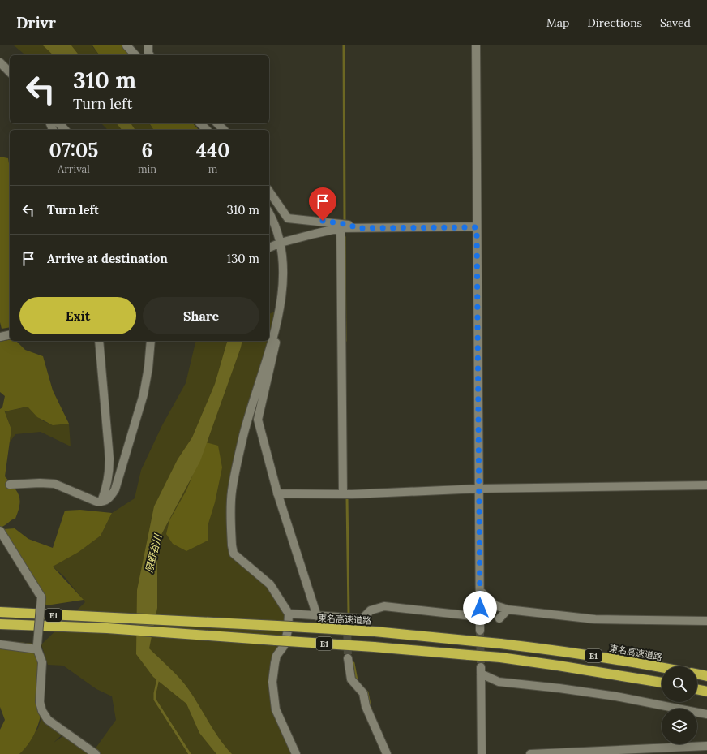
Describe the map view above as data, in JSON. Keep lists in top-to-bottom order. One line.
{"streets":{"highway":["E1","東名高速道路"]},"water":["原野谷川"],"page":{"header":"Drivr","nav":["Map","Directions","Saved"],"turn":["310 m","Turn left"],"eta":["07:05","Arrival","6","min","440","m"],"list":[{"name":"Turn left","value":"310 m"},{"name":"Arrive at destination","value":"130 m"}],"buttons":["Exit","Share"]}}
